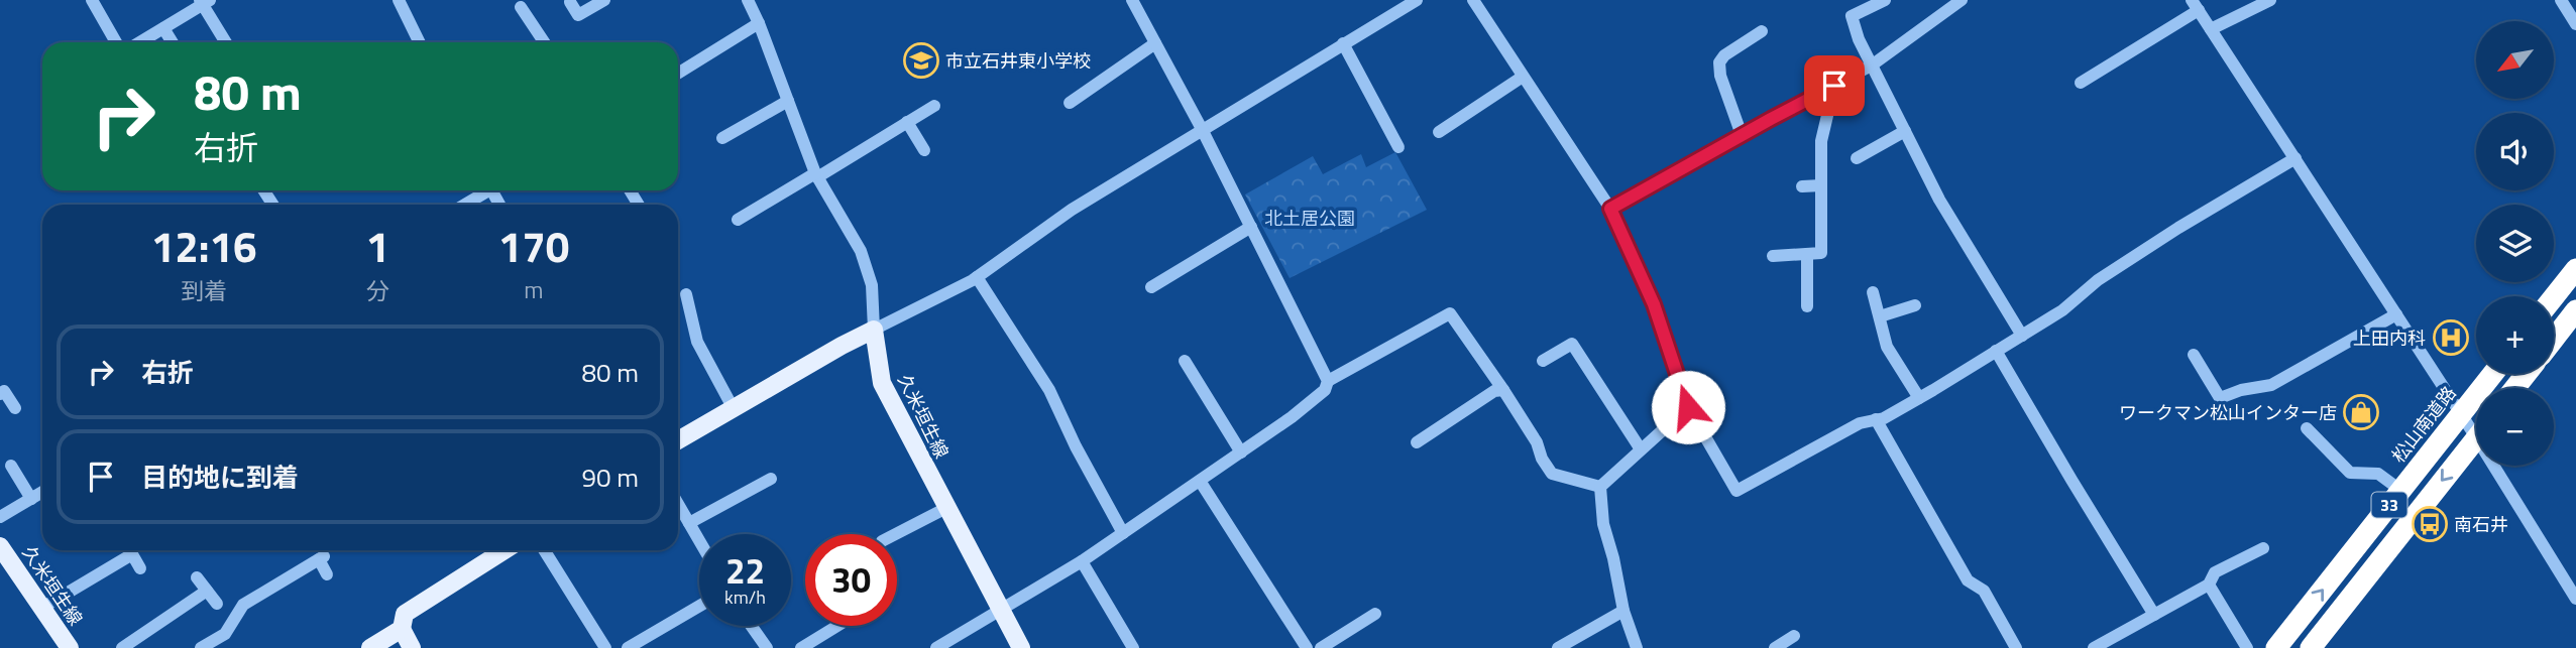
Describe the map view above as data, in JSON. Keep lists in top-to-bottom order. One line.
{"streets":{"highway":["松山南道路","33"],"main road":["久米垣生線"]},"parks":["北土居公園"],"places":{"school or university":["市立石井東小学校"],"hospital":["上田内科"],"shop":["ワークマン松山インター店"],"bus stop":["南石井"]},"north":"bottom left","page":{"map_buttons":["+","−"],"turn":["80 m","右折"],"eta":["12:16","到着","1","分","170","m"],"list":[{"name":"右折","value":"80 m"},{"name":"目的地に到着","value":"90 m"}],"speed":"22 km/h","limit":"30"}}
